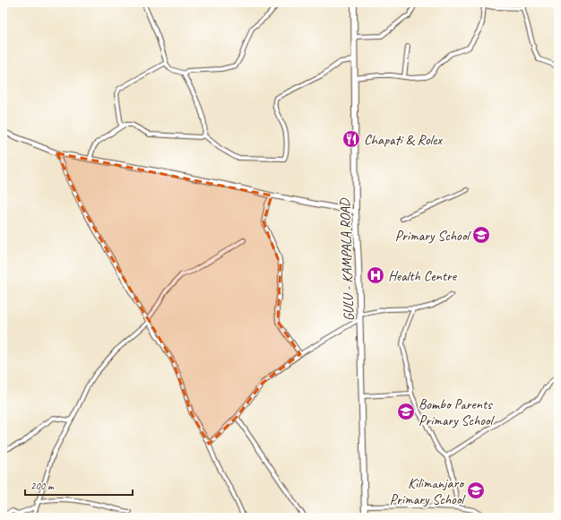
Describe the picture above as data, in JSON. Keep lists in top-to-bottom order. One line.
{"streets":{"main road":["GULU - KAMPALA ROAD"]},"places":{"restaurant":["Chapati & Rolex"],"school or university":["Primary School","Bombo Parents Primary School","Kilimanjaro Primary School"],"hospital":["Health Centre"]},"scale_bar":"200 m"}
